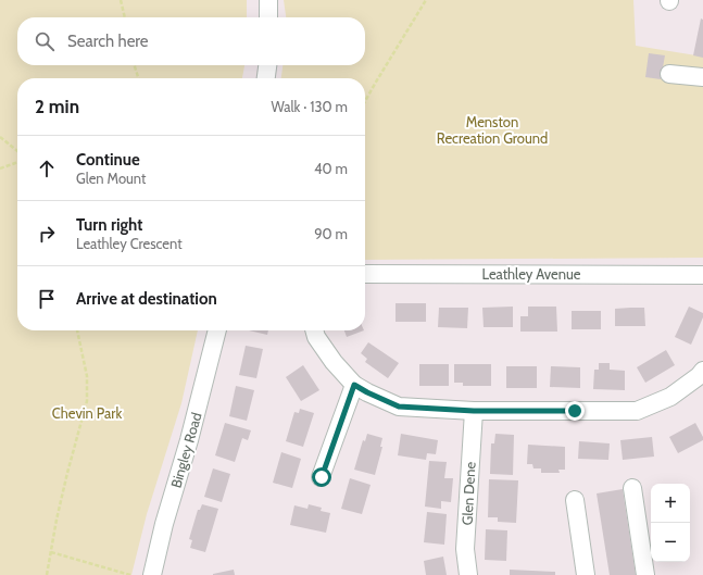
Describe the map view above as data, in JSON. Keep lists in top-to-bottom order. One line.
{"streets":{"street":["Leathley Avenue","Bingley Road","Glen Dene"]},"parks":["Menston Recreation Ground","Chevin Park"],"page":{"search":"Search here","heading":["2 min","Walk · 130 m"],"list":[["Continue","Glen Mount","40 m"],["Turn right","Leathley Crescent","90 m"],"Arrive at destination"],"map_buttons":["+","−"]}}
